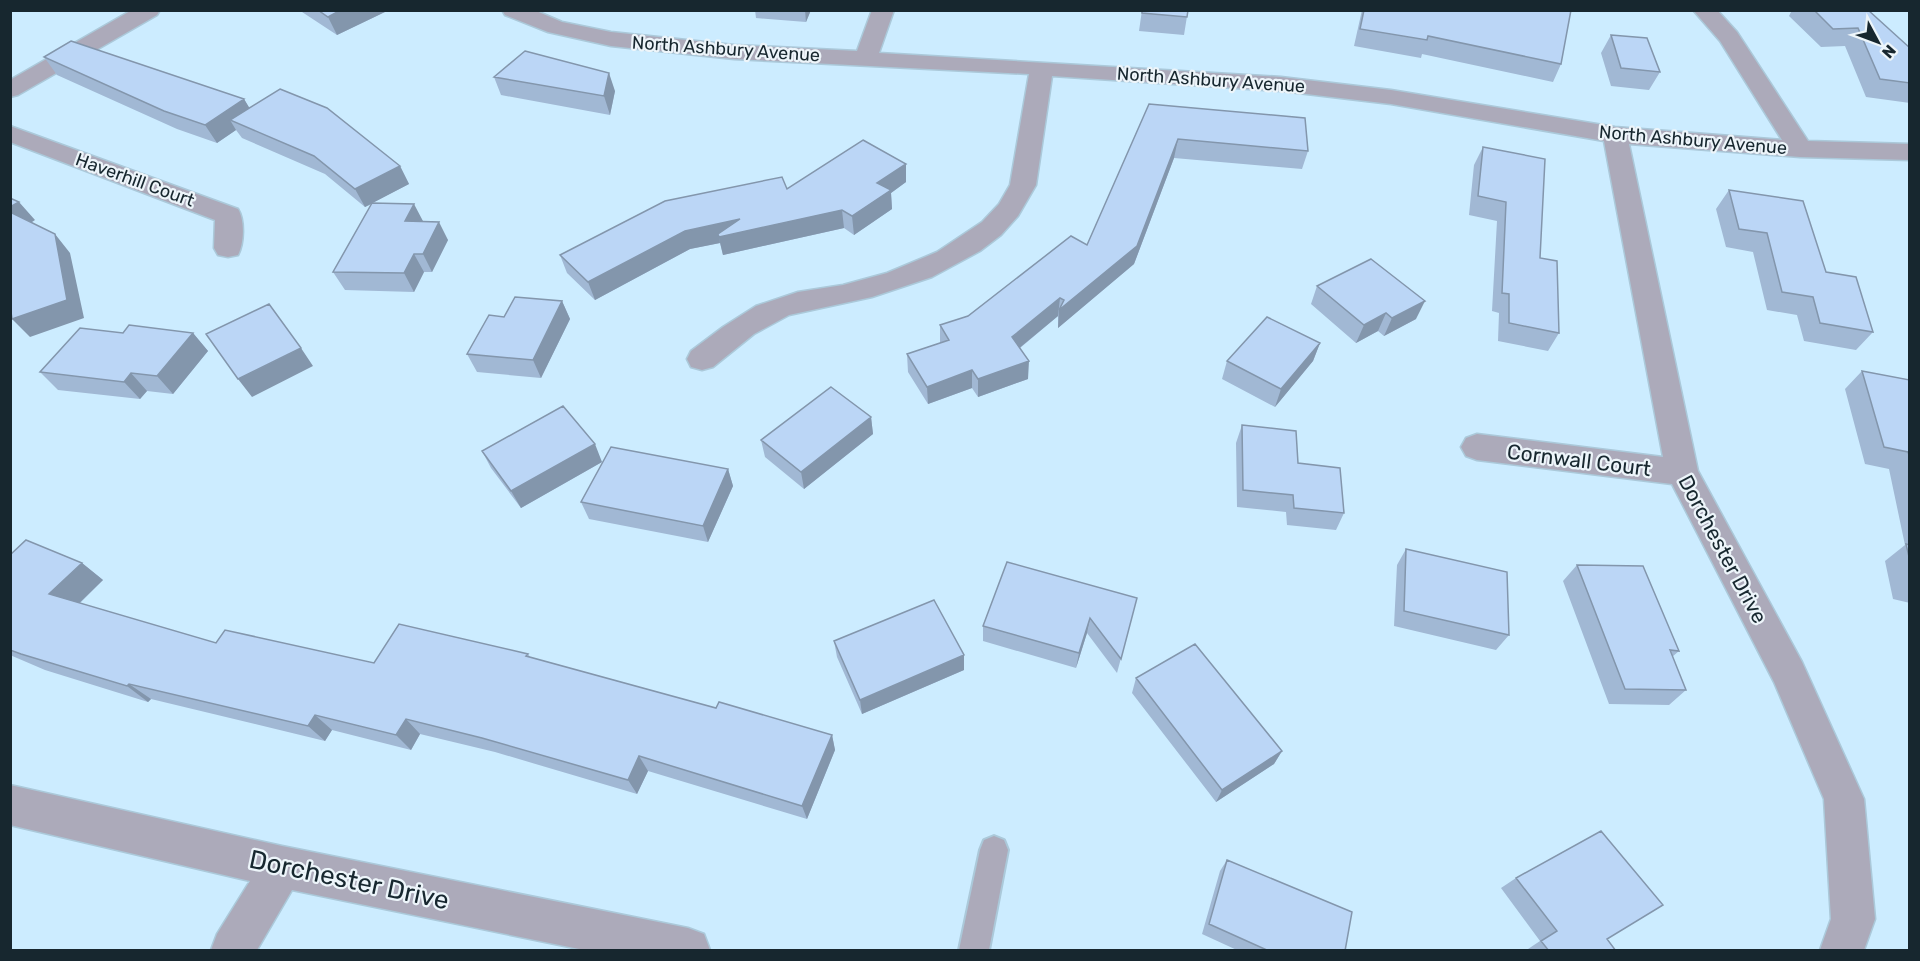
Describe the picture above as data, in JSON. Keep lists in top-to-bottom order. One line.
{"streets":{"street":["North Ashbury Avenue","Haverhill Court","Cornwall Court","Dorchester Drive"]},"crossings":[["North Ashbury Avenue","Dorchester Drive"],["Cornwall Court","Dorchester Drive"]],"north":"bottom right"}
